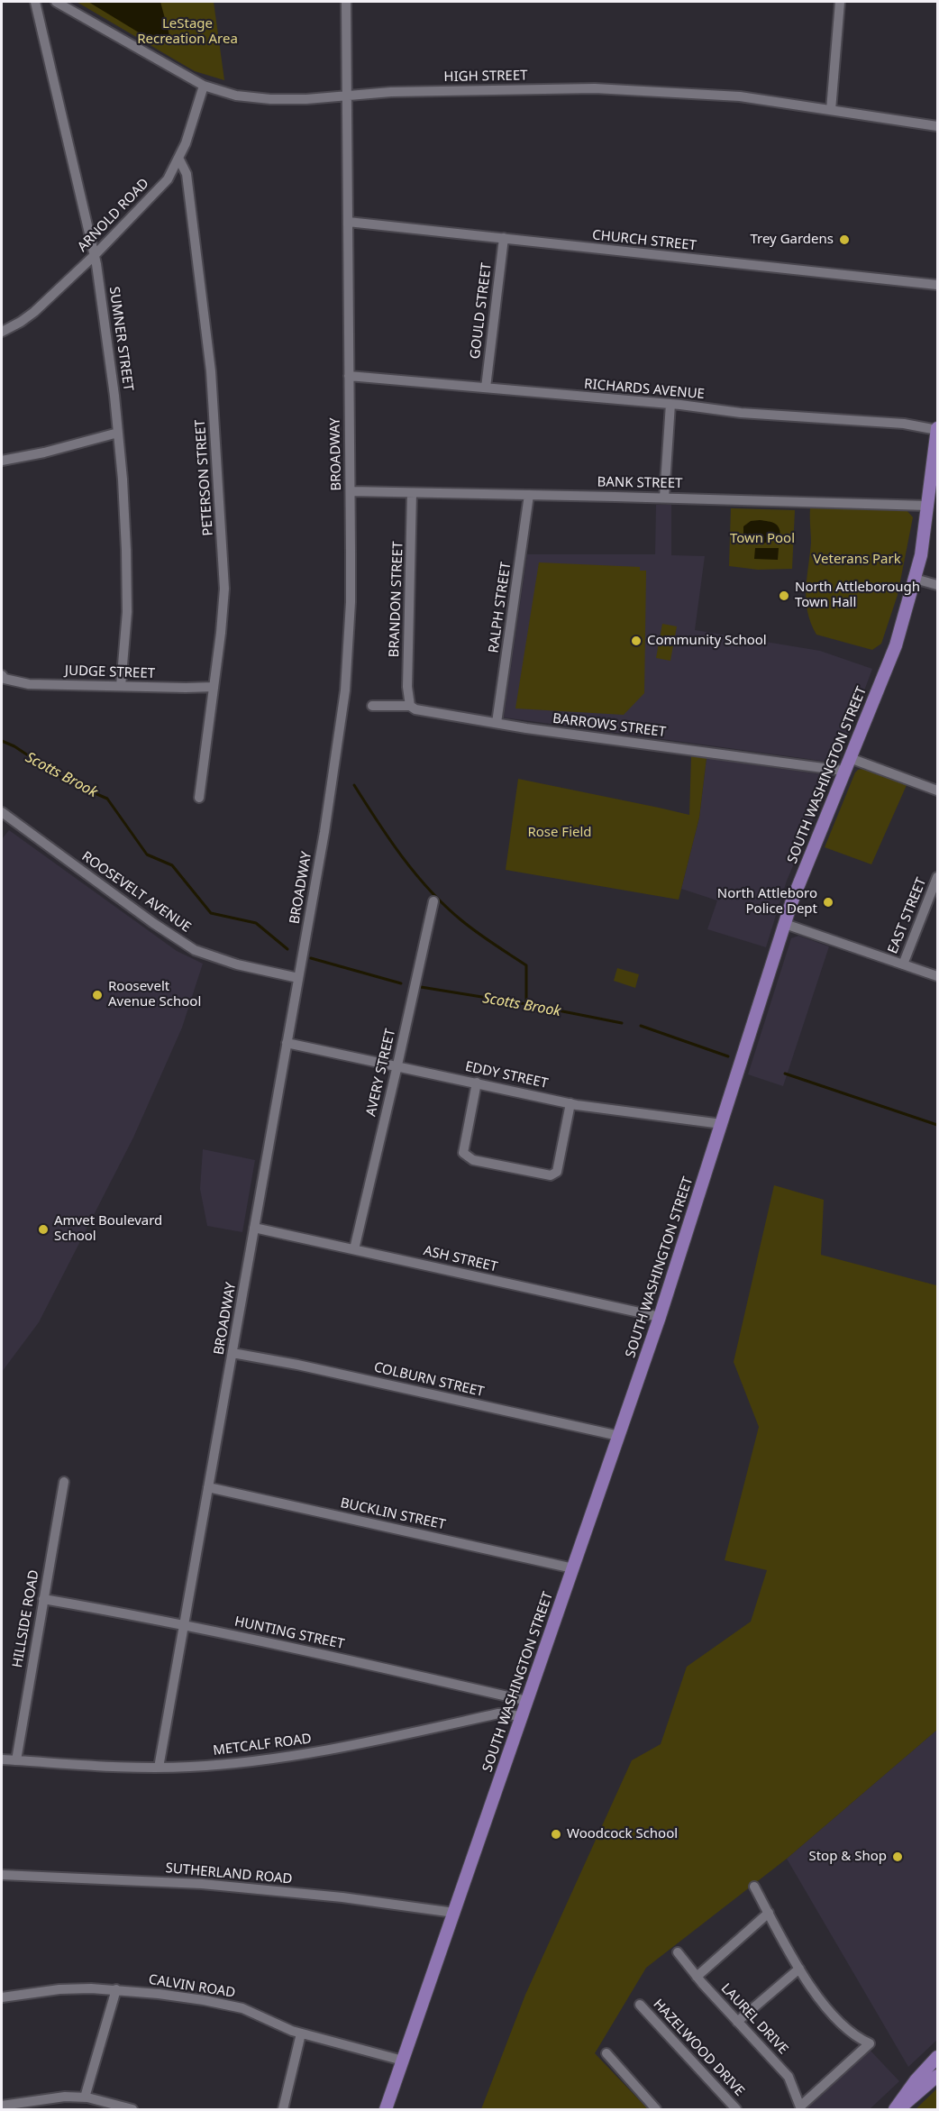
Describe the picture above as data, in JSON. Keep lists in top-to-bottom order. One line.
{"streets":{"main road":["SOUTH WASHINGTON STREET"],"street":["HIGH STREET","ARNOLD ROAD","CHURCH STREET","GOULD STREET","SUMNER STREET","RICHARDS AVENUE","BROADWAY","PETERSON STREET","BANK STREET","BRANDON STREET","RALPH STREET","JUDGE STREET","BARROWS STREET","ROOSEVELT AVENUE","EAST STREET","AVERY STREET","EDDY STREET","ASH STREET","COLBURN STREET","BUCKLIN STREET","HILLSIDE ROAD","HUNTING STREET","METCALF ROAD","SUTHERLAND ROAD","CALVIN ROAD","LAUREL DRIVE","HAZELWOOD DRIVE"]},"crossings":[["HIGH STREET","ARNOLD ROAD"],["HIGH STREET","BROADWAY"],["ARNOLD ROAD","SUMNER STREET"],["ARNOLD ROAD","PETERSON STREET"],["CHURCH STREET","GOULD STREET"],["CHURCH STREET","BROADWAY"],["GOULD STREET","RICHARDS AVENUE"],["SUMNER STREET","JUDGE STREET"],["RICHARDS AVENUE","BROADWAY"],["RICHARDS AVENUE","SOUTH WASHINGTON STREET"],["BROADWAY","BANK STREET"],["BROADWAY","ROOSEVELT AVENUE"],["BROADWAY","EDDY STREET"],["BROADWAY","ASH STREET"],["BROADWAY","COLBURN STREET"],["BROADWAY","BUCKLIN STREET"],["BROADWAY","HUNTING STREET"],["BROADWAY","METCALF ROAD"],["PETERSON STREET","JUDGE STREET"],["BANK STREET","BRANDON STREET"],["BANK STREET","RALPH STREET"],["BANK STREET","SOUTH WASHINGTON STREET"],["BRANDON STREET","BARROWS STREET"],["RALPH STREET","BARROWS STREET"],["BARROWS STREET","SOUTH WASHINGTON STREET"],["SOUTH WASHINGTON STREET","EDDY STREET"],["SOUTH WASHINGTON STREET","ASH STREET"],["SOUTH WASHINGTON STREET","COLBURN STREET"],["SOUTH WASHINGTON STREET","BUCKLIN STREET"],["SOUTH WASHINGTON STREET","HUNTING STREET"],["SOUTH WASHINGTON STREET","METCALF ROAD"],["SOUTH WASHINGTON STREET","SUTHERLAND ROAD"],["SOUTH WASHINGTON STREET","CALVIN ROAD"],["AVERY STREET","EDDY STREET"],["AVERY STREET","ASH STREET"],["HILLSIDE ROAD","HUNTING STREET"],["HILLSIDE ROAD","METCALF ROAD"]],"water":["Scotts Brook"],"parks":["LeStage Recreation Area","Town Pool","Veterans Park","Rose Field"],"places":["Trey Gardens","North Attleborough Town Hall","Community School","North Attleboro Police Dept","Roosevelt Avenue School","Amvet Boulevard School","Woodcock School","Stop & Shop"]}
